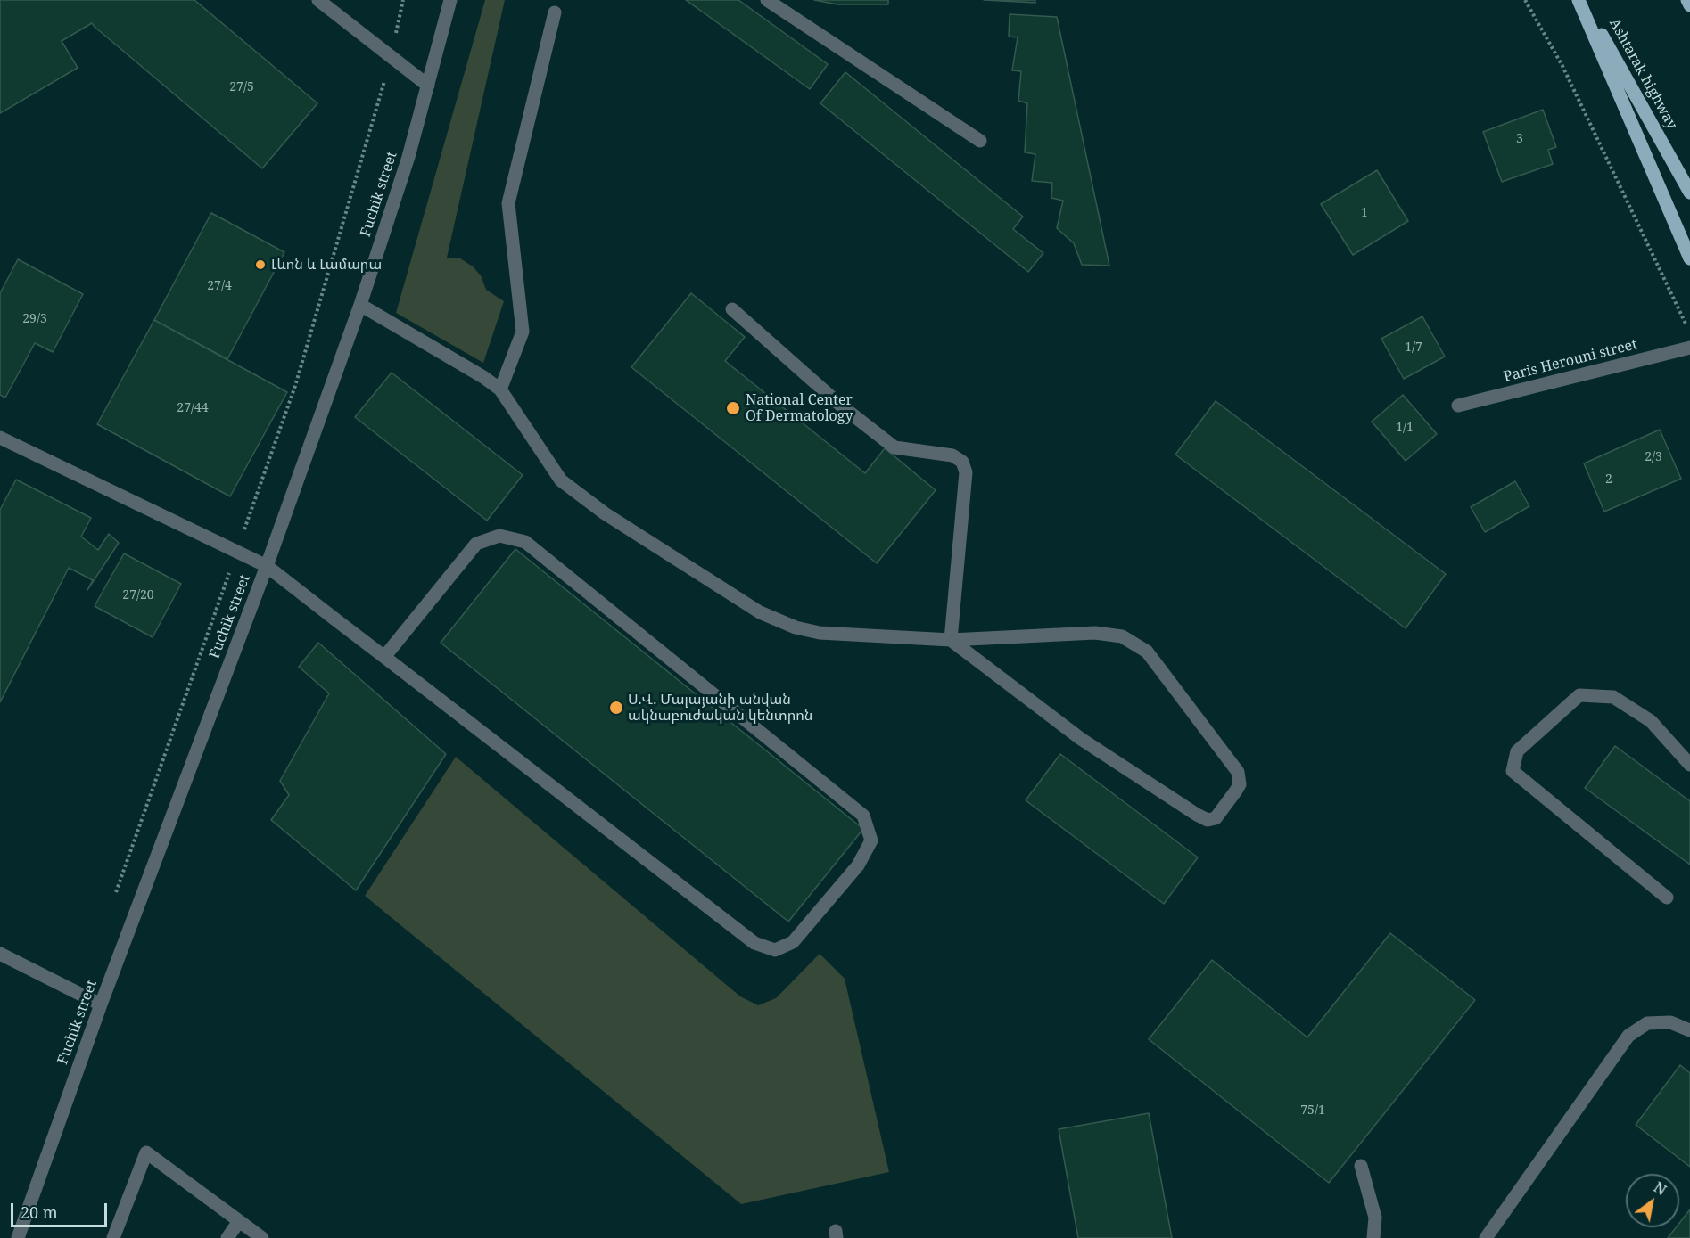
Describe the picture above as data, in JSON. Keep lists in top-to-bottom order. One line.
{"streets":{"main road":["Ashtarak highway"],"street":["Fuchik street","Paris Herouni street"]},"places":["Լևոն և Լամարա","National Center Of Dermatology","Ս.Վ. Մալայանի անվան ակնաբուժական կենտրոն"],"house_numbers":["27/5","3","1","27/4","29/3","1/7","27/44","1/1","2/3","2","27/20","75/1"],"scale_bar":"20 m","north":"top right"}
